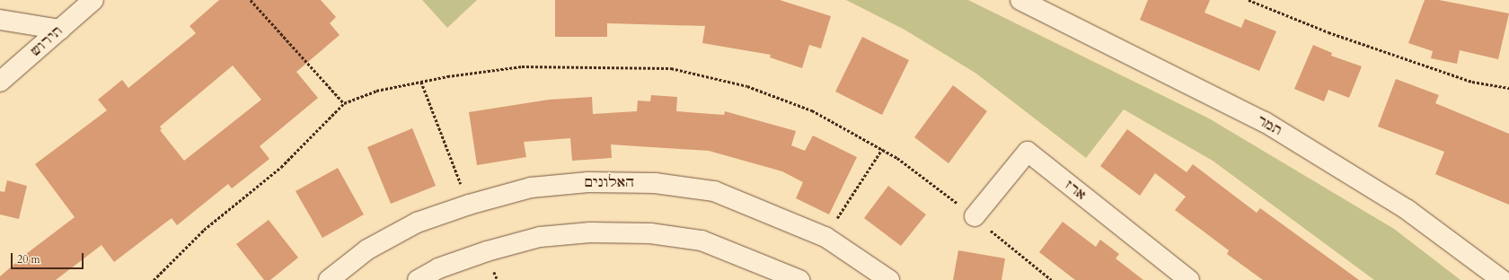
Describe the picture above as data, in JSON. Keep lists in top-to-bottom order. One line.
{"streets":{"street":["תירוש","תמר","האלונים","ארז"]},"scale_bar":"20 m"}
